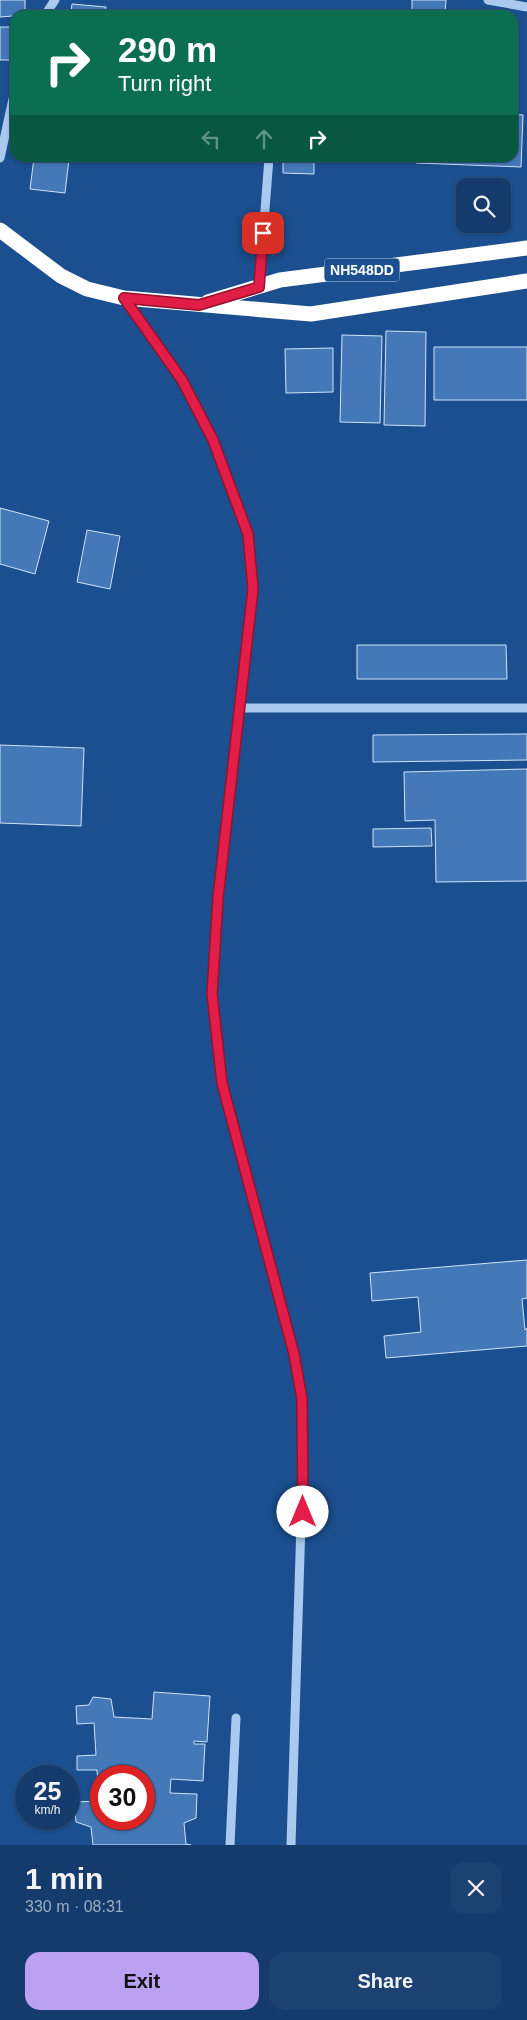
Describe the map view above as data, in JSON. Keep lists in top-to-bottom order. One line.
{"streets":{"highway":["NH548DD"]},"page":{"turn":["290 m","Turn right"],"speed":"25 km/h","limit":"30","heading":["1 min","330 m · 08:31"],"buttons":["Exit","Share"]}}
